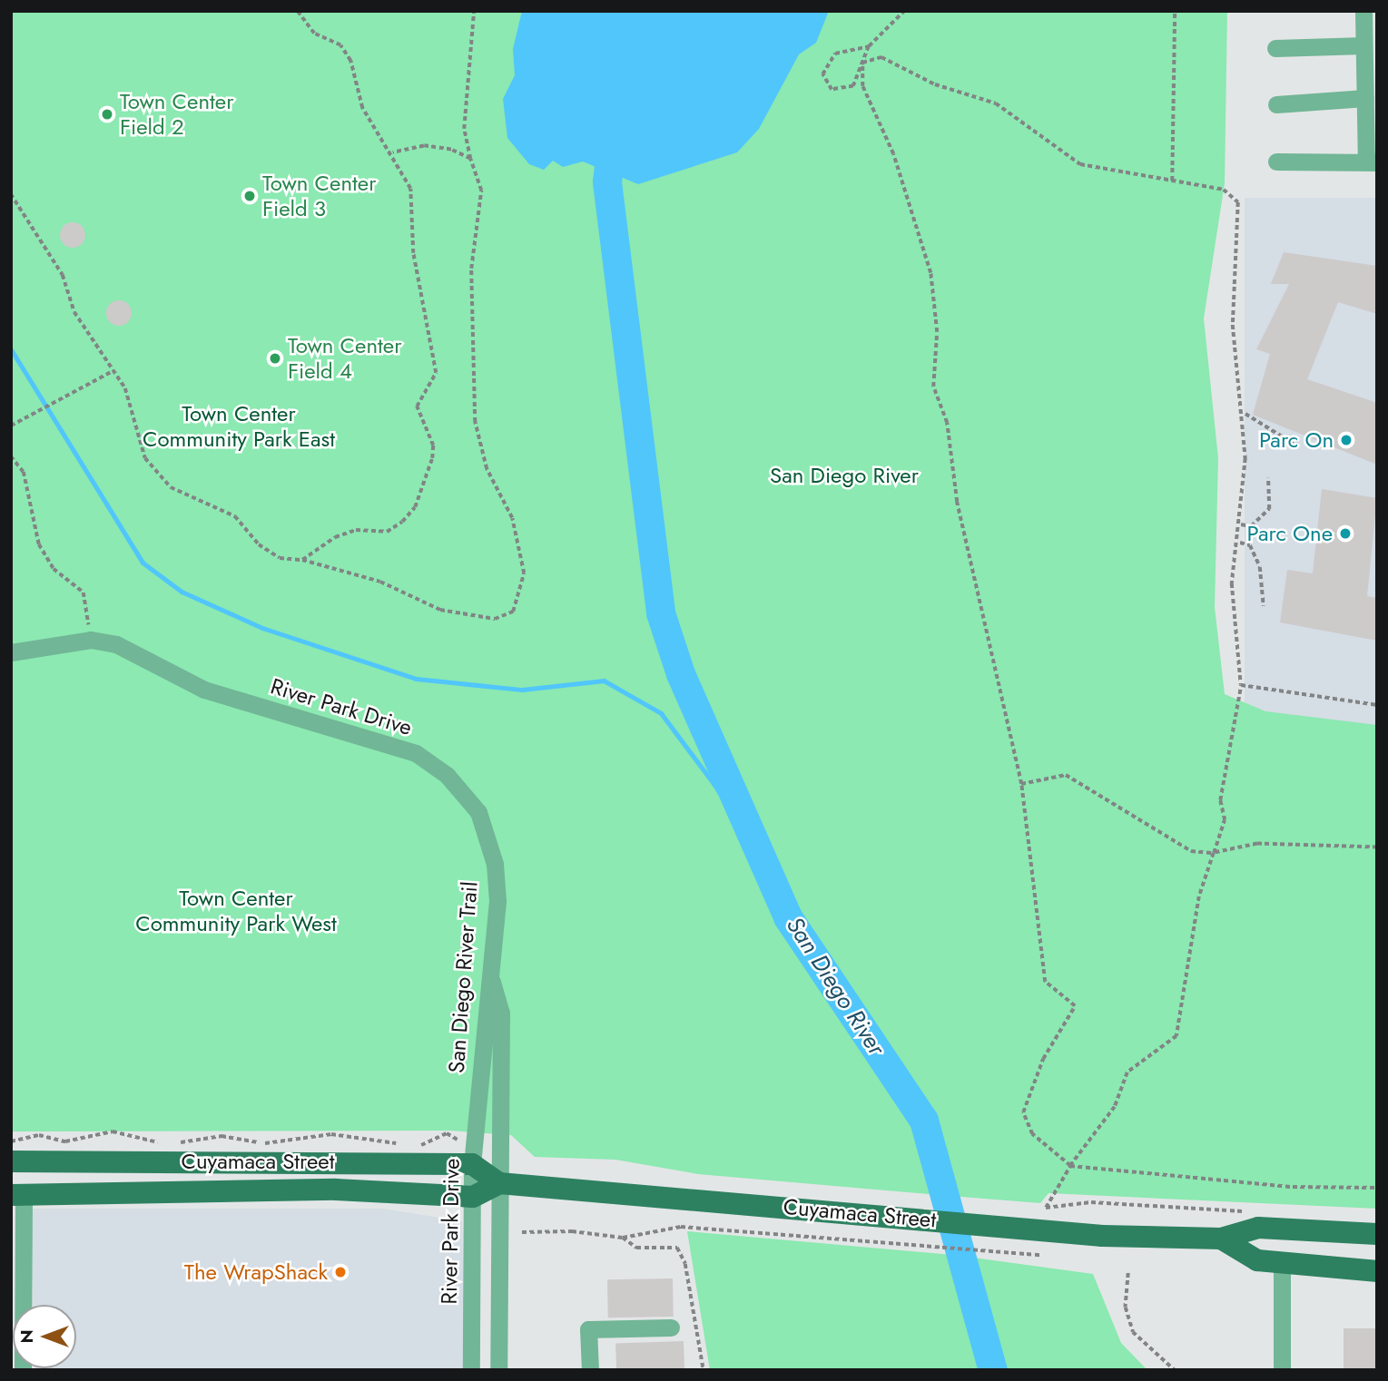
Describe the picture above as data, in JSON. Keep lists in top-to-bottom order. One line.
{"streets":{"main road":["Cuyamaca Street"],"street":["River Park Drive"]},"crossings":[["River Park Drive","Cuyamaca Street"]],"water":["San Diego River"],"parks":["Town Center Community Park East","San Diego River","Town Center Community Park West"],"places":["Town Center Field 2","Town Center Field 3","Town Center Field 4","Parc On","Parc One","The WrapShack"],"north":"left"}
